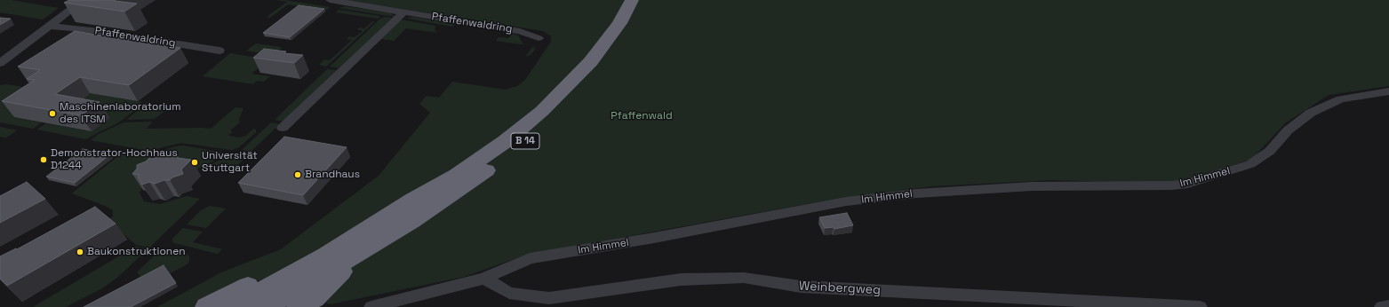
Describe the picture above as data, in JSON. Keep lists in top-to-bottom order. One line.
{"streets":{"highway":["B 14"],"street":["Pfaffenwaldring","Im Himmel","Weinbergweg"]},"crossings":[["Im Himmel","Weinbergweg"]],"parks":["Pfaffenwald"],"places":["Maschinenlaboratorium des ITSM","Demonstrator-Hochhaus D1244","Universität Stuttgart","Brandhaus","Baukonstruktionen"]}
